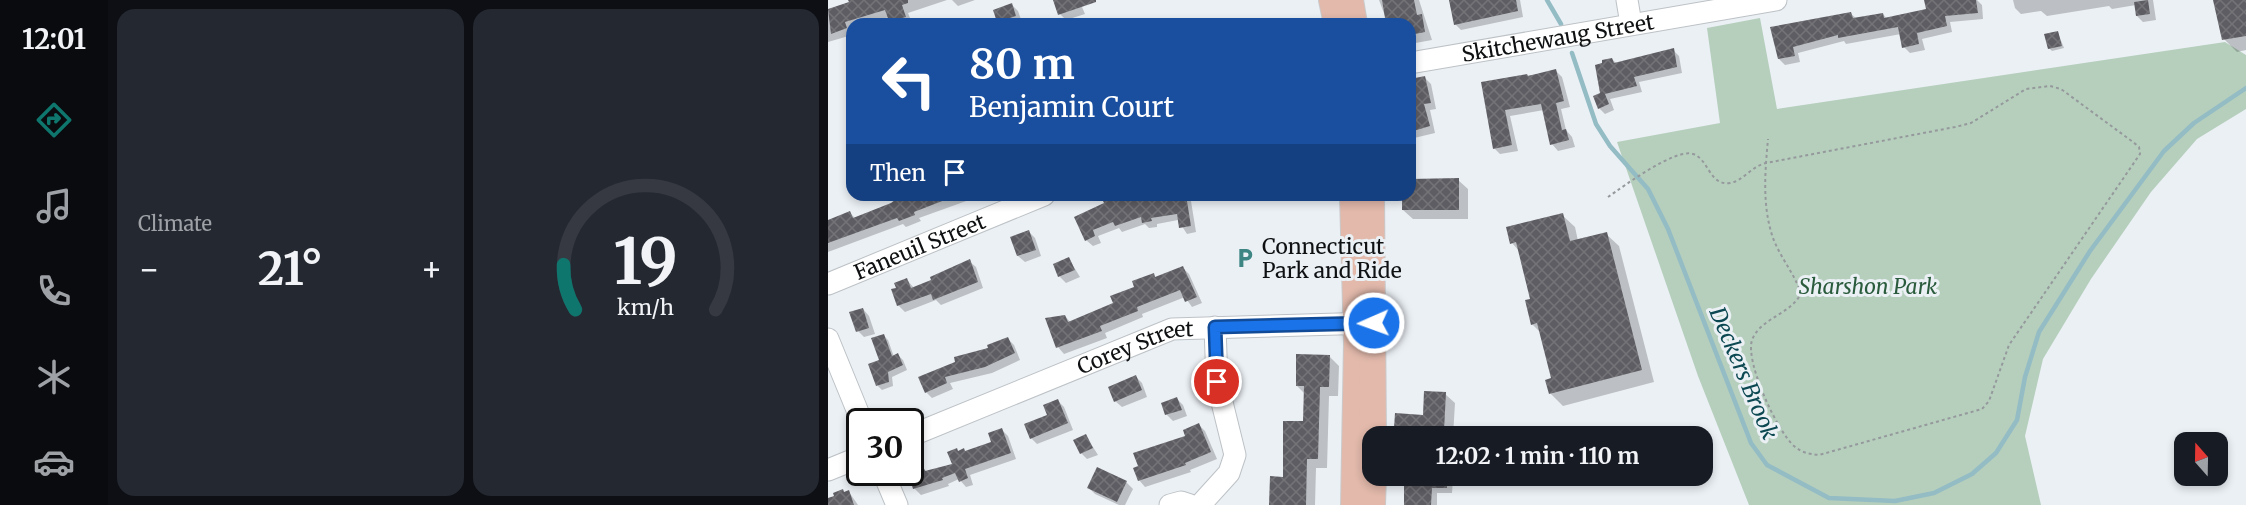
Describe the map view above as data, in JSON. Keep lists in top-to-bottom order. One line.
{"streets":{"street":["Skitchewaug Street","Faneuil Street","Corey Street"]},"water":["Deckers Brook"],"parks":["Sharshon Park"],"places":{"parking":["Connecticut Park and Ride"]},"north":"top","page":{"tabs":"12:01","tile":"Climate","turn":["80 m","Benjamin Court"],"then":"Then","heat":["−","21°","+"],"limit":"30","trip":"12:02 · 1 min · 110 m","gauge":["19","km/h"]}}
